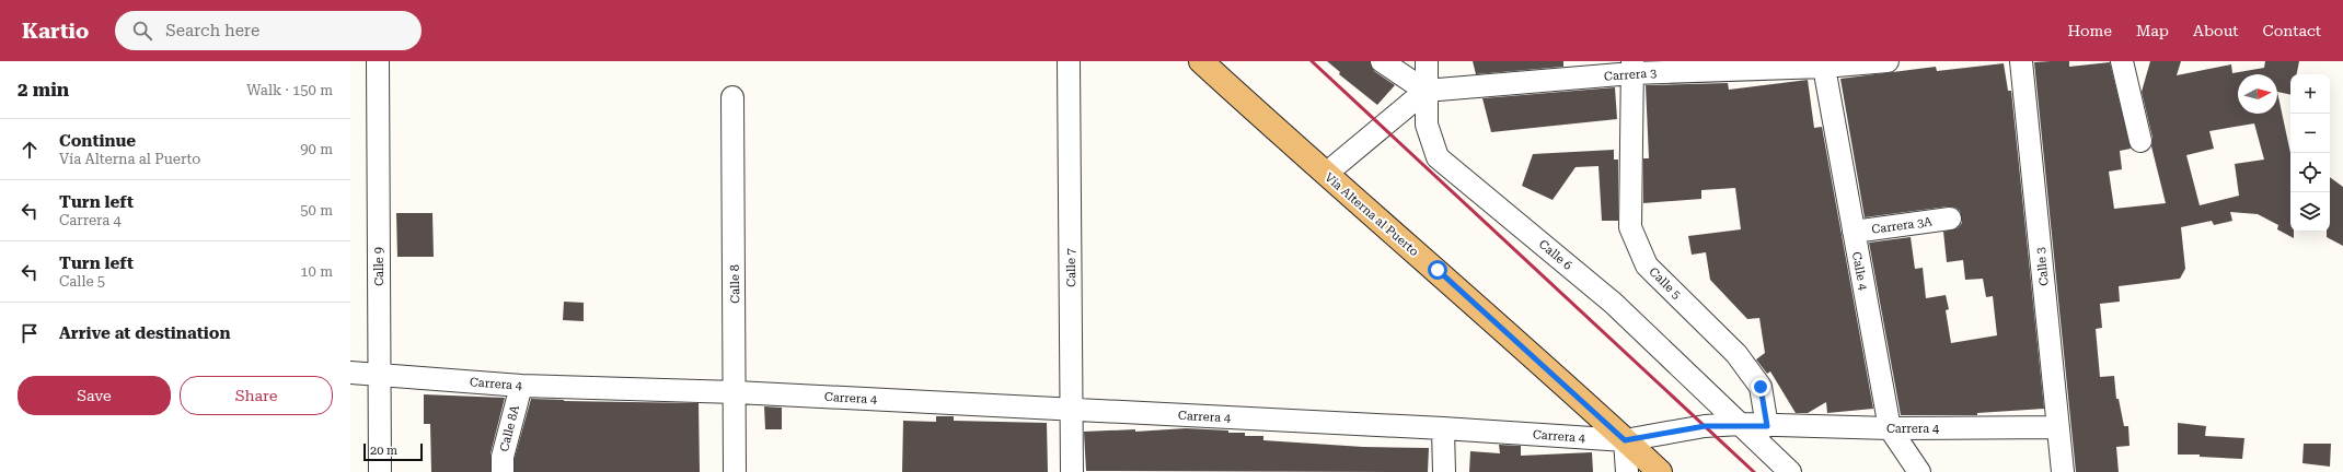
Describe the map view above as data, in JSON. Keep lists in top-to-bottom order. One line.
{"streets":{"main road":["Vía Alterna al Puerto"],"street":["Carrera 3","Carrera 3A","Calle 6","Calle 9","Calle 3","Calle 7","Calle 4","Calle 5","Calle 8","Carrera 4","Calle 8A"]},"crossings":[["Carrera 3","Calle 6"],["Carrera 3","Calle 4"],["Carrera 3","Calle 5"],["Vía Alterna al Puerto","Carrera 4"],["Carrera 3A","Calle 4"],["Calle 6","Carrera 4"],["Calle 9","Carrera 4"],["Calle 3","Carrera 4"],["Calle 7","Carrera 4"],["Calle 4","Carrera 4"],["Calle 5","Carrera 4"],["Calle 8","Carrera 4"],["Carrera 4","Calle 8A"]],"scale_bar":"20 m","north":"right","page":{"header":"Kartio","search":"Search here","nav":["Home","Map","About","Contact"],"heading":["2 min","Walk · 150 m"],"map_buttons":["+","−"],"list":[["Continue","Vía Alterna al Puerto","90 m"],["Turn left","Carrera 4","50 m"],["Turn left","Calle 5","10 m"],"Arrive at destination"],"buttons":["Save","Share"],"scale":"20 m"}}
